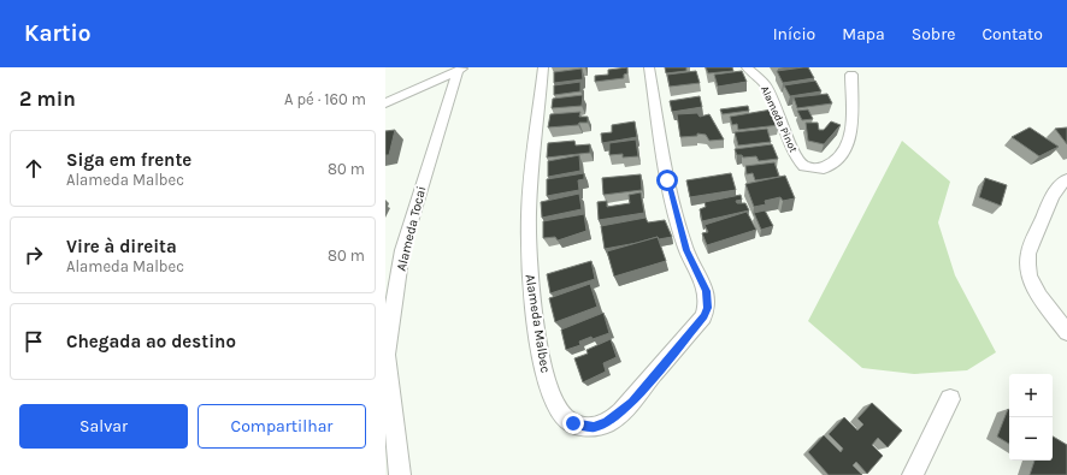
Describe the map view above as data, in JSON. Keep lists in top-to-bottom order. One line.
{"streets":{"street":["Alameda Pinot","Alameda Tocai","Alameda Malbec"]},"page":{"header":"Kartio","nav":["Início","Mapa","Sobre","Contato"],"heading":["2 min","A pé · 160 m"],"list":[["Siga em frente","Alameda Malbec","80 m"],["Vire à direita","Alameda Malbec","80 m"],"Chegada ao destino"],"map_buttons":["+","−"],"buttons":["Salvar","Compartilhar"]}}
